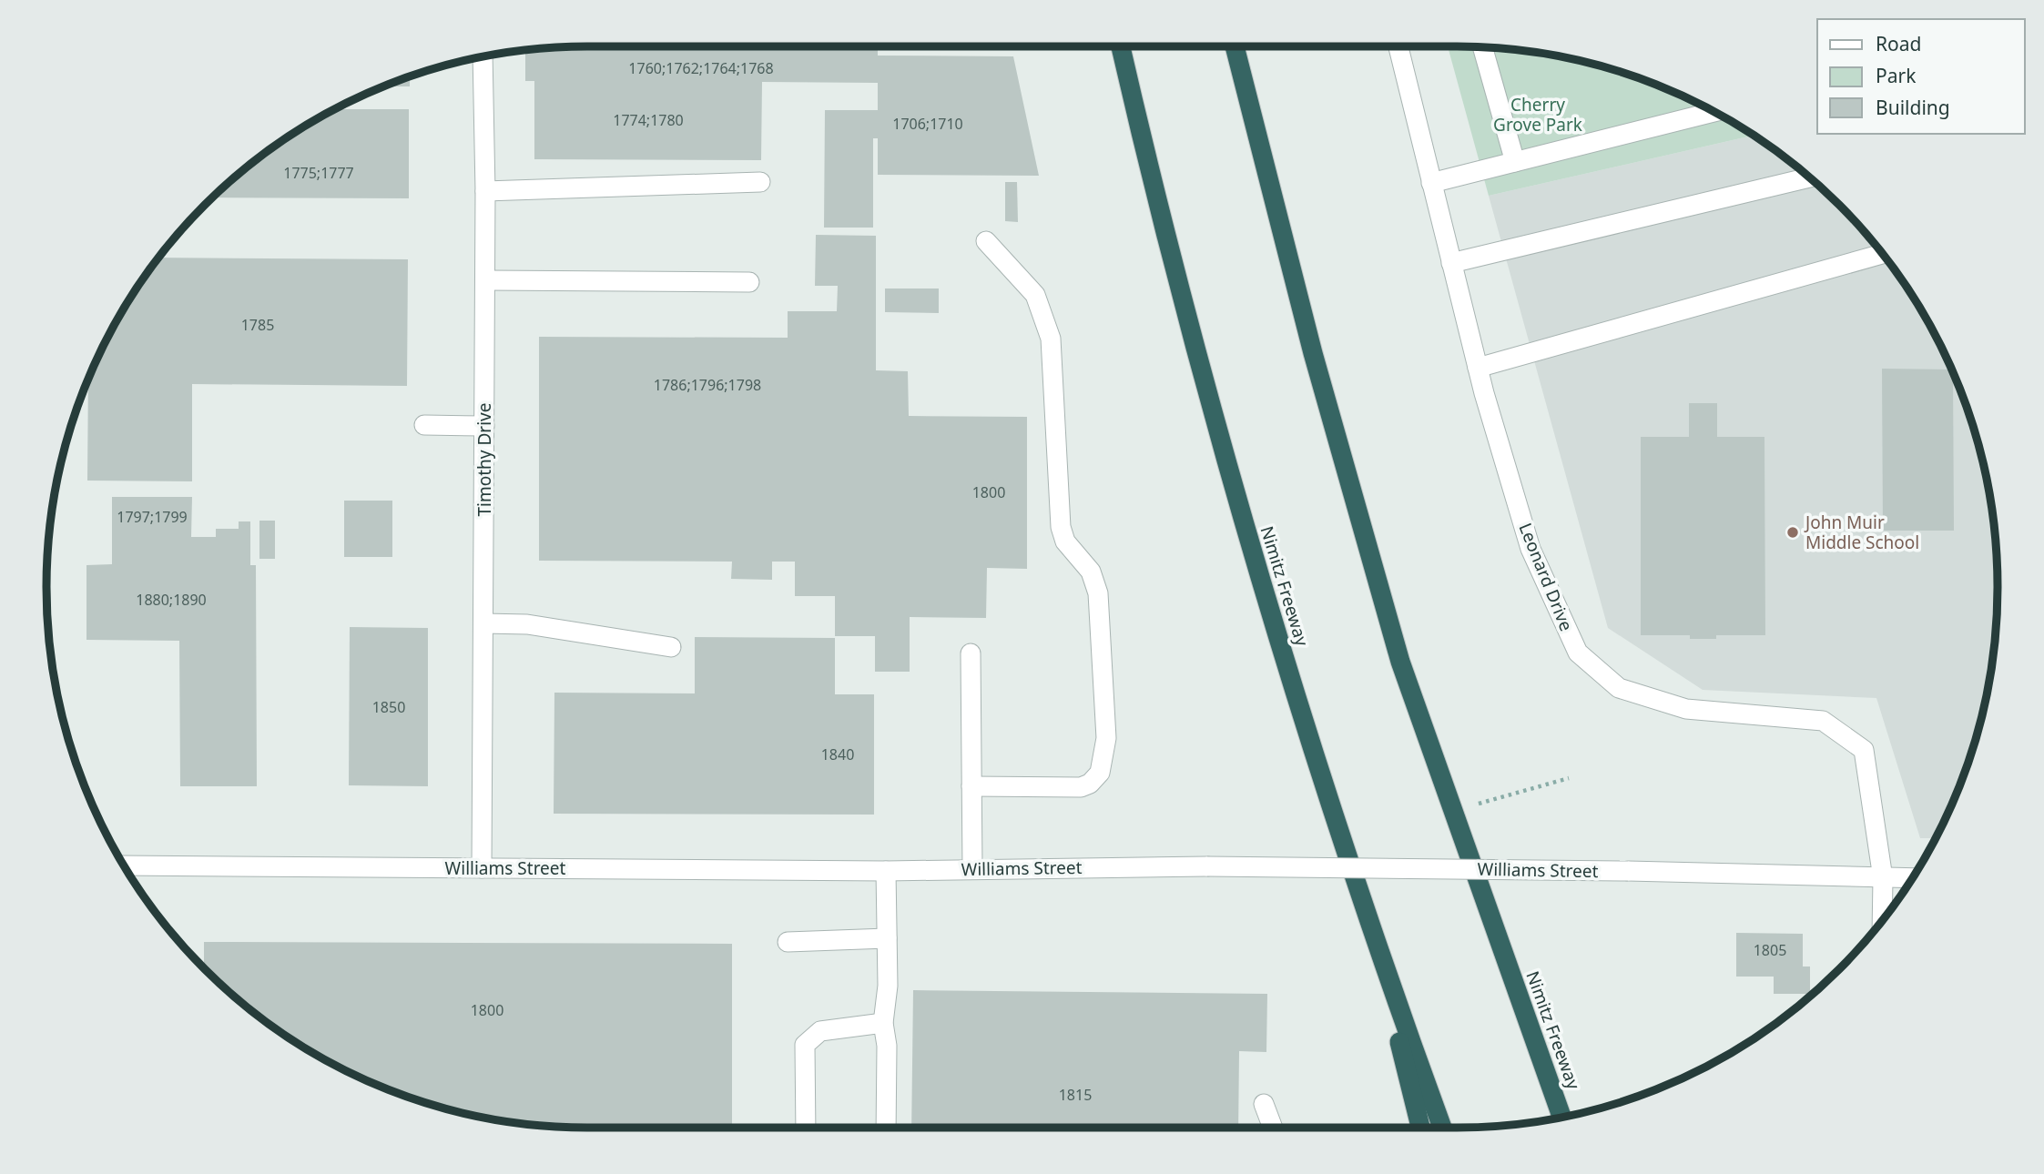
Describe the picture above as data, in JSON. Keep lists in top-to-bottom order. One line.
{"streets":{"highway":["Nimitz Freeway"],"street":["Timothy Drive","Leonard Drive","Williams Street"]},"crossings":[["Timothy Drive","Williams Street"],["Leonard Drive","Williams Street"]],"parks":["Cherry Grove Park"],"places":["John Muir Middle School"],"house_numbers":["1760;1762;1764;1768","1774;1780","1706;1710","1775;1777","1785","1786;1796;1798","1800","1797;1799","1880;1890","1850","1840","1805","1800","1815"],"legend":["Road","Park","Building"]}
